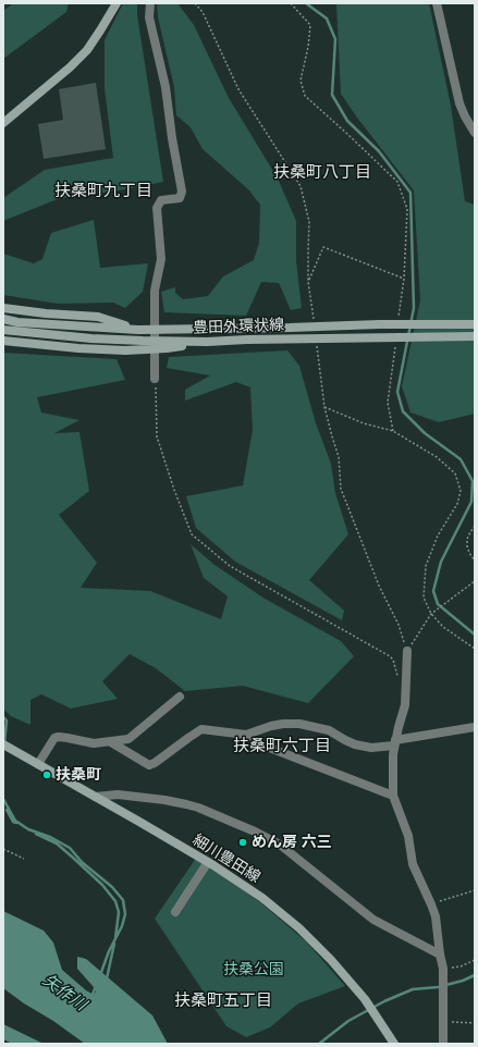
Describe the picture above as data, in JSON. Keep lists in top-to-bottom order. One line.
{"streets":{"street":["豊田外環状線","細川豊田線"]},"districts":["扶桑町八丁目","扶桑町九丁目","扶桑町六丁目","扶桑町五丁目"],"water":["矢作川"],"parks":["扶桑公園"],"places":["扶桑町","めん房 六三"]}
